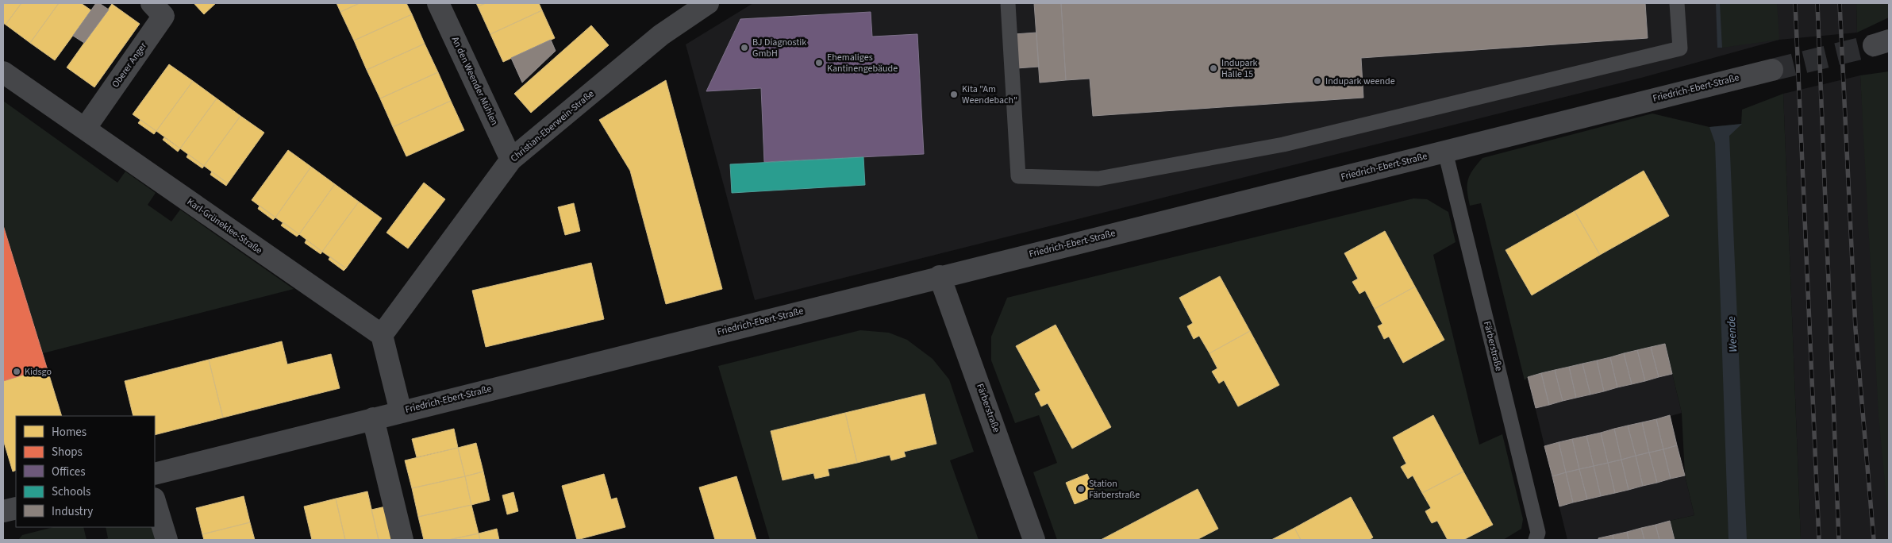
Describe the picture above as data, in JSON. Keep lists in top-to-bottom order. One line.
{"streets":{"street":["Oberer Anger","An den Weender Mühlen","Friedrich-Ebert-Straße","Christian-Eberwein-Straße","Karl-Grüneklee-Straße","Färberstraße"]},"crossings":[["Oberer Anger","Karl-Grüneklee-Straße"],["An den Weender Mühlen","Christian-Eberwein-Straße"],["Friedrich-Ebert-Straße","Färberstraße"],["Christian-Eberwein-Straße","Karl-Grüneklee-Straße"]],"water":["Weende"],"places":["BJ Diagnostik GmbH","Ehemaliges Kantinengebäude","Indupark Halle 15","Indupark weende","Kita \"Am Weendebach\"","Kidsgo","Station Färberstraße"],"legend":["Homes","Shops","Offices","Schools","Industry"]}
